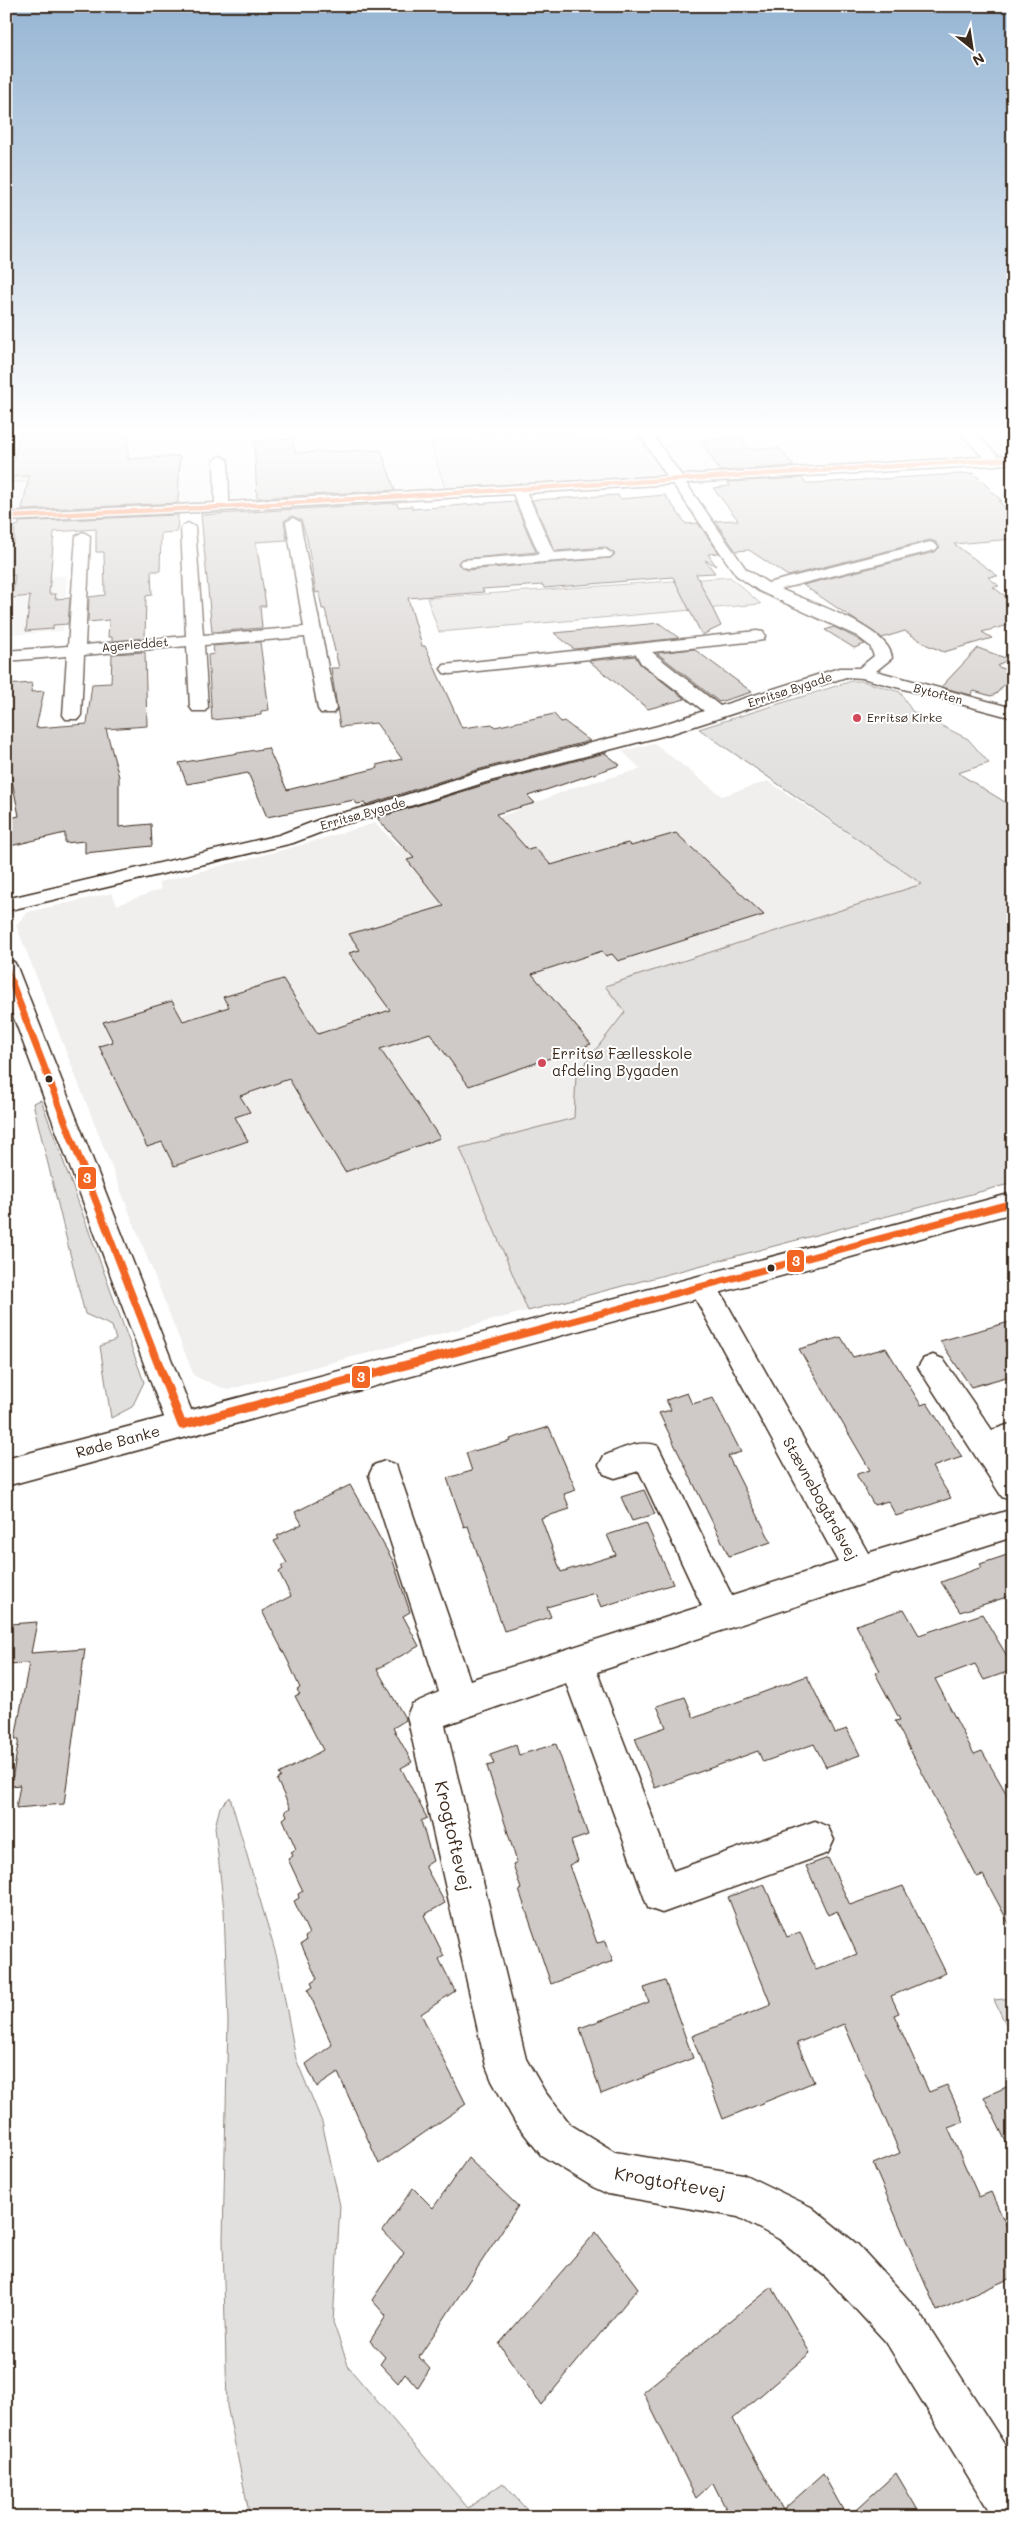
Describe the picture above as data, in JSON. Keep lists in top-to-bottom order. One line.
{"streets":{"street":["Agerleddet","Erritsø Bygade","Bytoften","Røde Banke","Stævnebogårdsvej","Krogtoftevej"]},"crossings":[["Erritsø Bygade","Bytoften"],["Røde Banke","Stævnebogårdsvej"],["Stævnebogårdsvej","Krogtoftevej"]],"places":["Erritsø Kirke","Erritsø Fællesskole afdeling Bygaden"],"lines":["transit line 3"],"north":"bottom right"}
